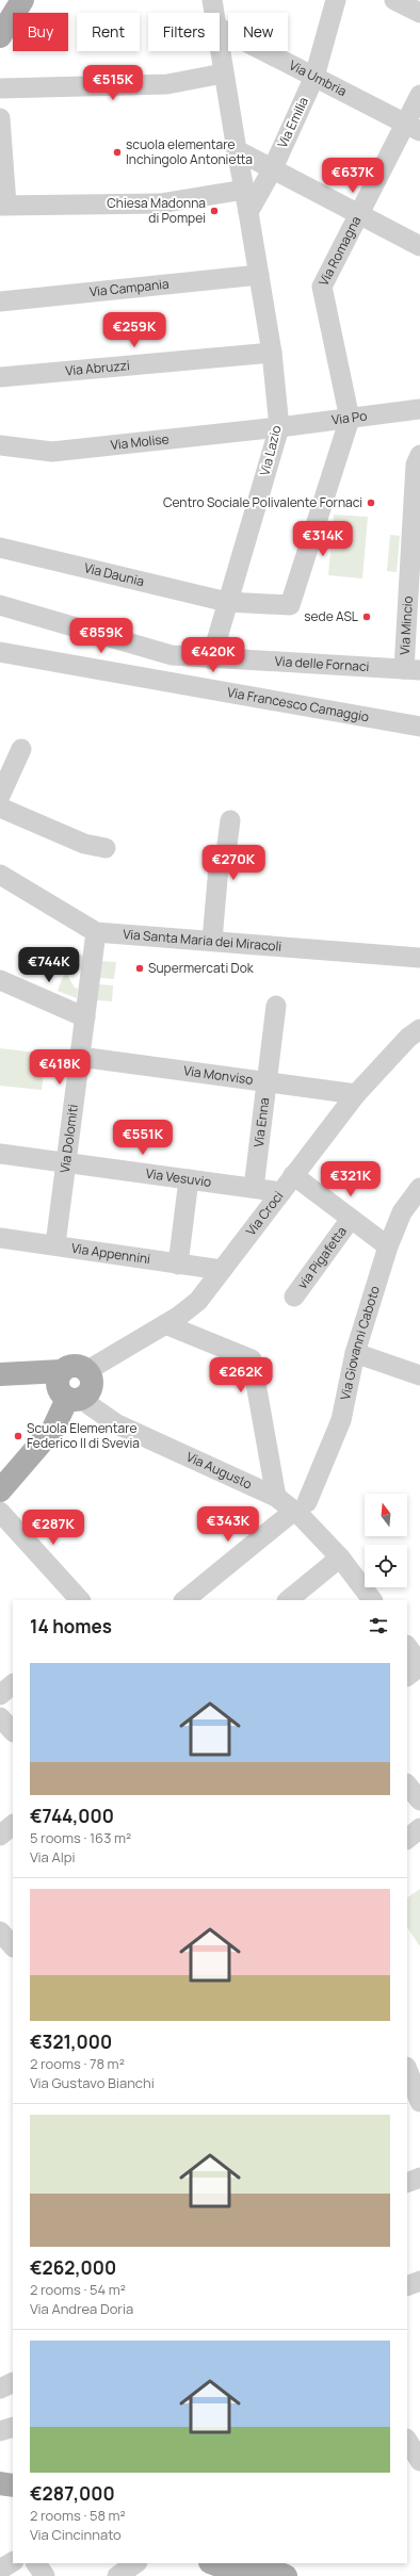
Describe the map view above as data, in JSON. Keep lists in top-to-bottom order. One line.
{"streets":{"street":["Via Umbria","Via Emilia","Via Romagna","Via Campania","Via Abruzzi","Via Po","Via Molise","Via Lazio","Via Daunia","Via Mincio","Via delle Fornaci","Via Francesco Camaggio","Via Santa Maria dei Miracoli","Via Monviso","Via Enna","Via Dolomiti","Via Vesuvio","Via Croci","Via Appennini","via Pigafetta","Via Giovanni Caboto","Via Augusto"]},"crossings":[["Via Umbria","Via Emilia"],["Via Umbria","Via Romagna"],["Via Emilia","Via Lazio"],["Via Romagna","Via Po"],["Via Romagna","Via Daunia"],["Via Campania","Via Lazio"],["Via Abruzzi","Via Lazio"],["Via Po","Via Molise"],["Via Po","Via Lazio"],["Via Po","Via Daunia"],["Via Molise","Via Lazio"],["Via Lazio","Via Daunia"],["Via Lazio","Via delle Fornaci"],["Via Mincio","Via delle Fornaci"],["Via Santa Maria dei Miracoli","Via Dolomiti"],["Via Monviso","Via Enna"],["Via Monviso","Via Dolomiti"],["Via Monviso","Via Croci"],["Via Enna","Via Vesuvio"],["Via Dolomiti","Via Vesuvio"],["Via Dolomiti","Via Appennini"],["Via Vesuvio","Via Croci"],["Via Croci","Via Appennini"],["Via Giovanni Caboto","Via Augusto"]],"places":["scuola elementare Inchingolo Antonietta","Chiesa Madonna di Pompei","Centro Sociale Polivalente Fornaci","sede ASL","Supermercati Dok","Scuola Elementare Federico II di Svevia"],"north":"top","page":{"chip":["Buy","Rent","Filters","New"],"price":["€515K","€637K","€259K","€314K","€859K","€420K","€270K","€744K","€418K","€551K","€321K","€262K","€343K","€287K"],"heading":"14 homes","list":[{"name":"€744,000","note":"5 rooms · 163 m² · Via Alpi"},{"name":"€321,000","note":"2 rooms · 78 m² · Via Gustavo Bianchi"},{"name":"€262,000","note":"2 rooms · 54 m² · Via Andrea Doria"},{"name":"€287,000","note":"2 rooms · 58 m² · Via Cincinnato"}]}}
